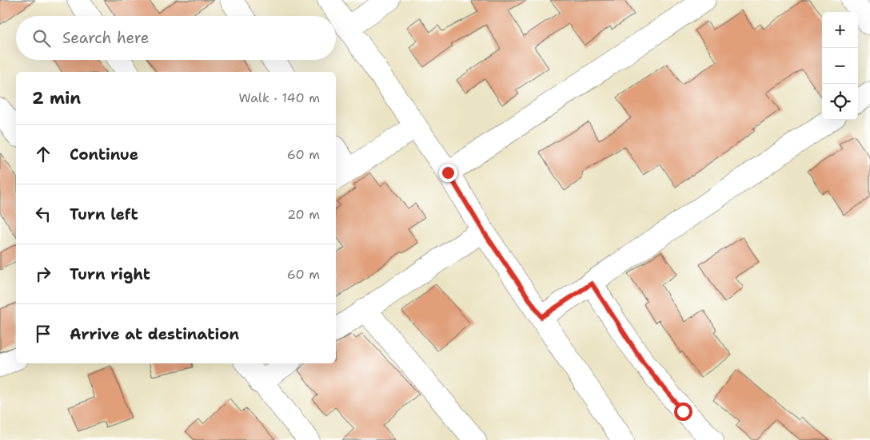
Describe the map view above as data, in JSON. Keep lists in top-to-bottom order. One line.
{"page":{"map_buttons":["+","−"],"search":"Search here","heading":["2 min","Walk · 140 m"],"list":[["Continue","60 m"],["Turn left","20 m"],["Turn right","60 m"],"Arrive at destination"]}}
